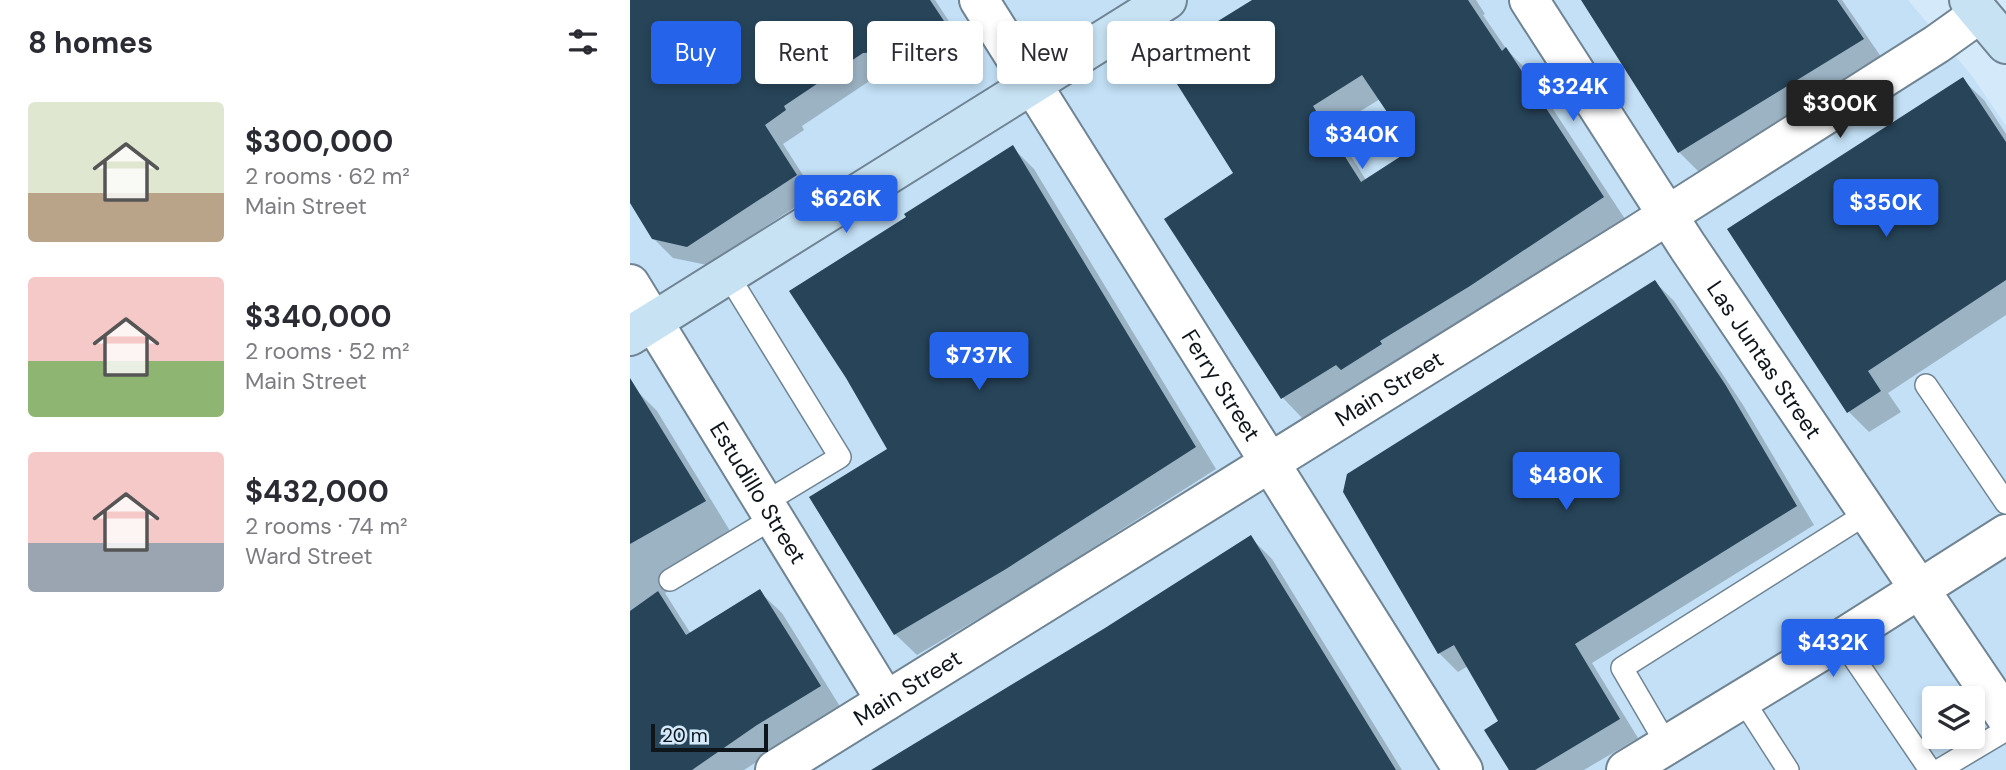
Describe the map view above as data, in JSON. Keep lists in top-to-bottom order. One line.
{"streets":{"street":["Las Juntas Street","Ferry Street","Main Street","Estudillo Street"]},"crossings":[["Las Juntas Street","Main Street"],["Ferry Street","Main Street"],["Main Street","Estudillo Street"]],"scale_bar":"20 m","page":{"heading":"8 homes","chip":["Buy","Rent","Filters","New","Apartment"],"price":["$324K","$300K","$340K","$626K","$350K","$737K","$480K","$432K"],"list":[{"name":"$300,000","note":"2 rooms · 62 m² · Main Street"},{"name":"$340,000","note":"2 rooms · 52 m² · Main Street"},{"name":"$432,000","note":"2 rooms · 74 m² · Ward Street"}],"scale":"20 m"}}
